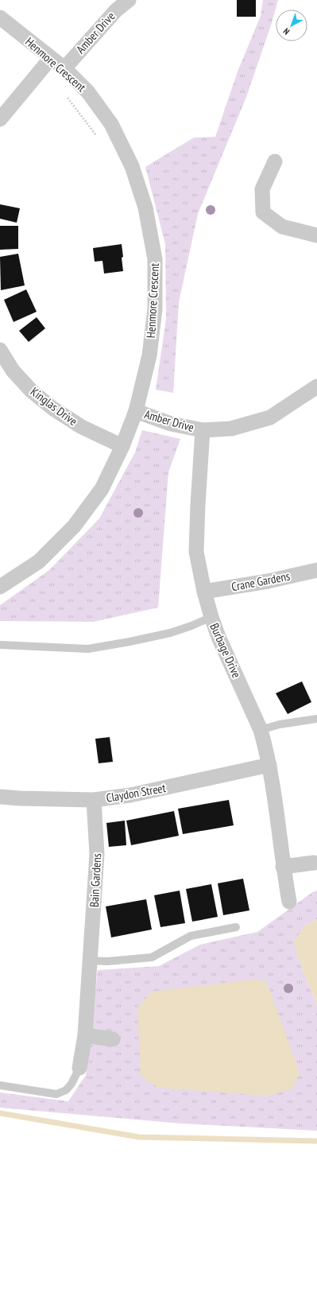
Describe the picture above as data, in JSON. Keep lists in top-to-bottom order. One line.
{"streets":{"street":["Amber Drive","Henmore Crescent","Kinglas Drive","Crane Gardens","Burbage Drive","Claydon Street","Bain Gardens"]},"crossings":[["Amber Drive","Henmore Crescent"],["Amber Drive","Burbage Drive"],["Henmore Crescent","Kinglas Drive"],["Crane Gardens","Burbage Drive"],["Burbage Drive","Claydon Street"],["Claydon Street","Bain Gardens"]],"north":"bottom left"}
